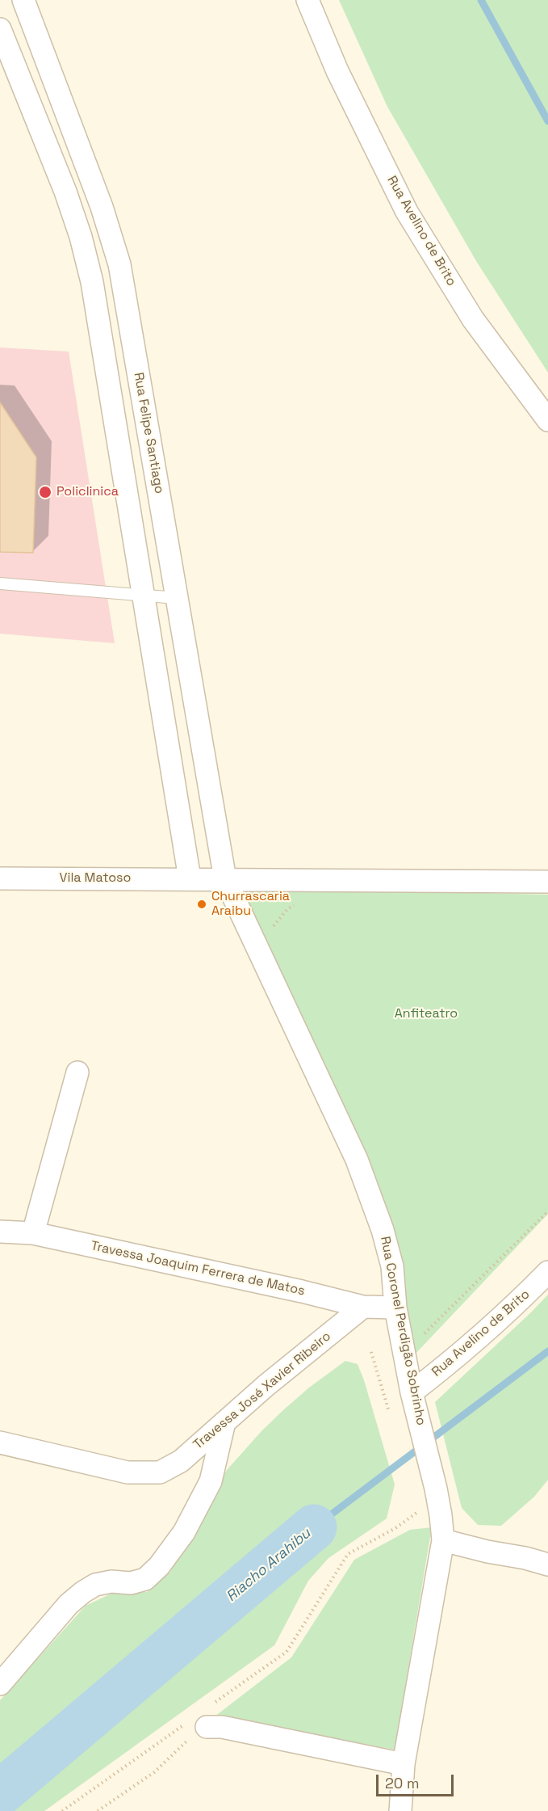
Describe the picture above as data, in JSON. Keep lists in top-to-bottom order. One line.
{"streets":{"street":["Rua Avelino de Brito","Rua Felipe Santiago","Vila Matoso","Travessa Joaquim Ferrera de Matos","Rua Coronel Perdigão Sobrinho","Travessa José Xavier Ribeiro"]},"crossings":[["Rua Avelino de Brito","Rua Coronel Perdigão Sobrinho"],["Rua Felipe Santiago","Vila Matoso"],["Rua Felipe Santiago","Rua Coronel Perdigão Sobrinho"],["Vila Matoso","Rua Coronel Perdigão Sobrinho"],["Travessa Joaquim Ferrera de Matos","Rua Coronel Perdigão Sobrinho"],["Travessa Joaquim Ferrera de Matos","Travessa José Xavier Ribeiro"]],"water":["Riacho Arahibu"],"parks":["Anfiteatro"],"places":["Policlinica","Churrascaria Araibu"],"scale_bar":"20 m"}
